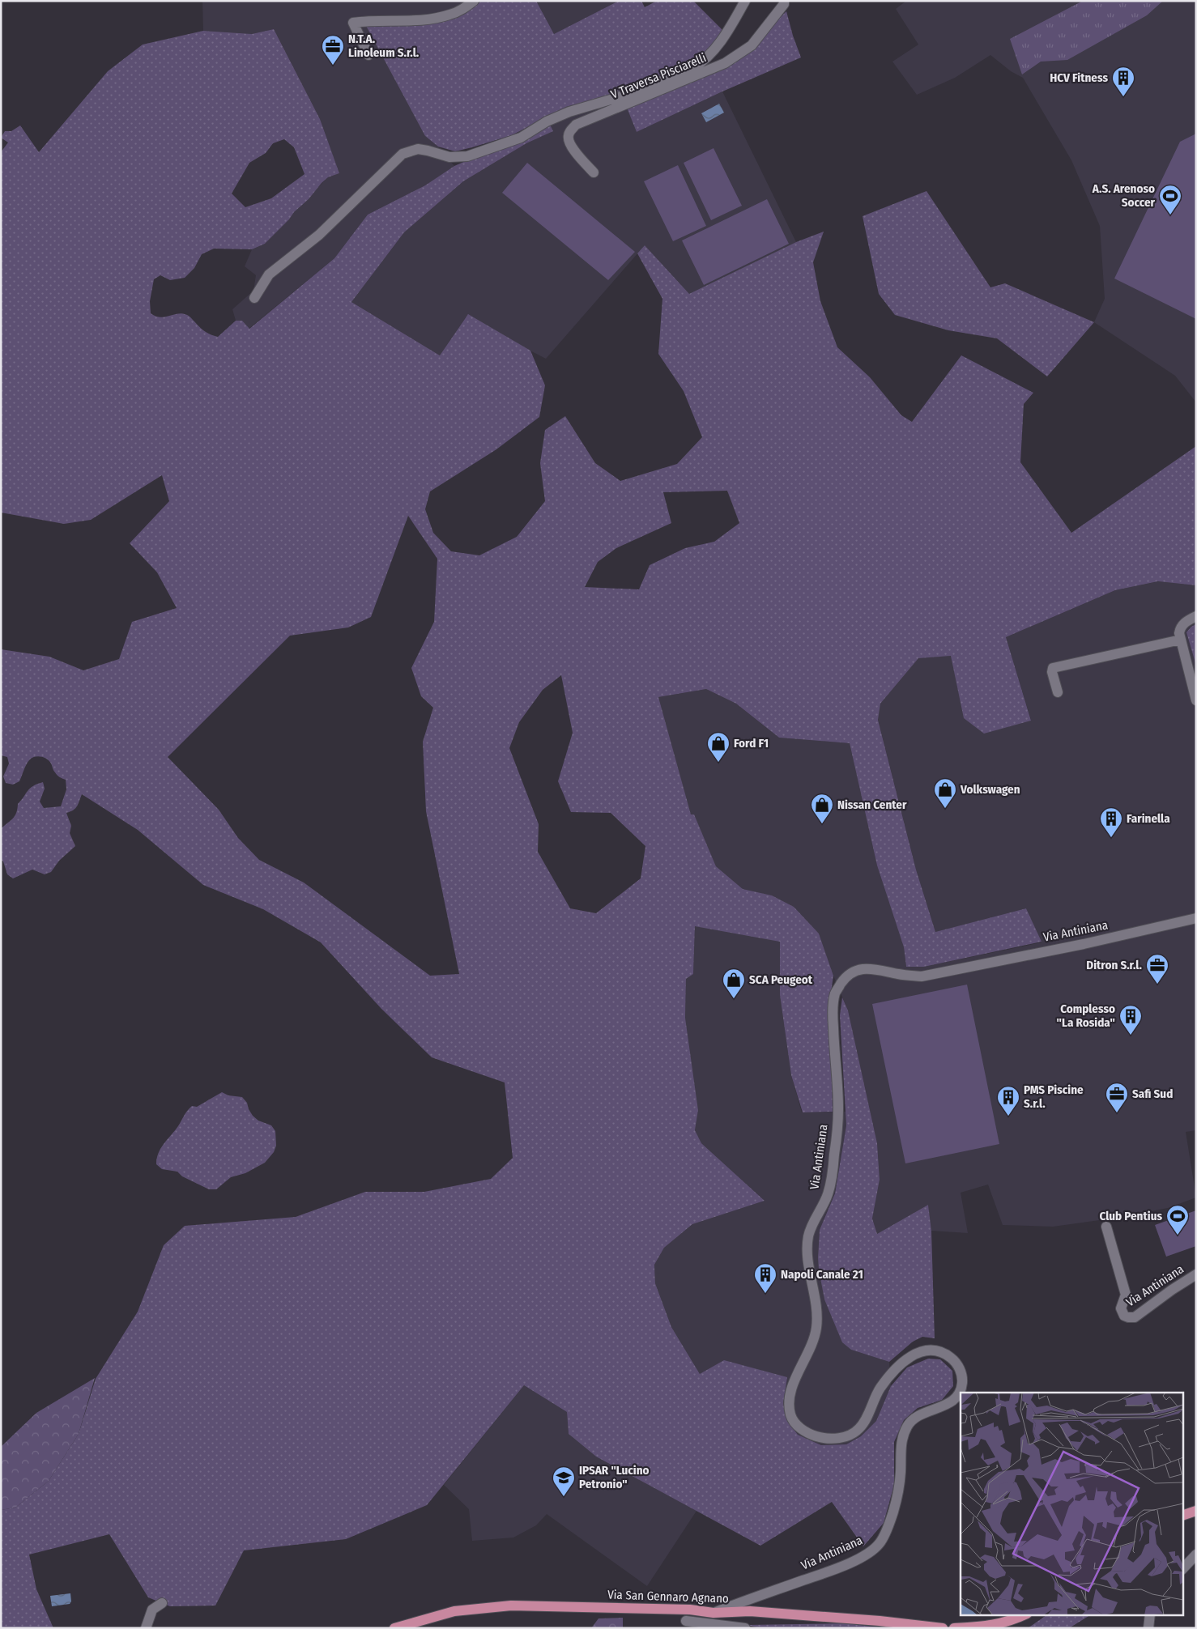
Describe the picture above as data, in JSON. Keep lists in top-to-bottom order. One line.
{"streets":{"main road":["Via San Gennaro Agnano"],"street":["V Traversa Pisciarelli","Via Antiniana"]},"crossings":[["Via Antiniana","Via San Gennaro Agnano"]],"places":{"office":["N.T.A. Linoleum S.r.l.","Ditron S.r.l.","Safi Sud"],"building":["HCV Fitness","Farinella","Complesso \"La Rosida\"","PMS Piscine S.r.l.","Napoli Canale 21"],"sports":["A.S. Arenoso Soccer","Club Pentius"],"shop":["Ford F1","Volkswagen","Nissan Center","SCA Peugeot"],"school or university":["IPSAR \"Lucino Petronio\""]}}
